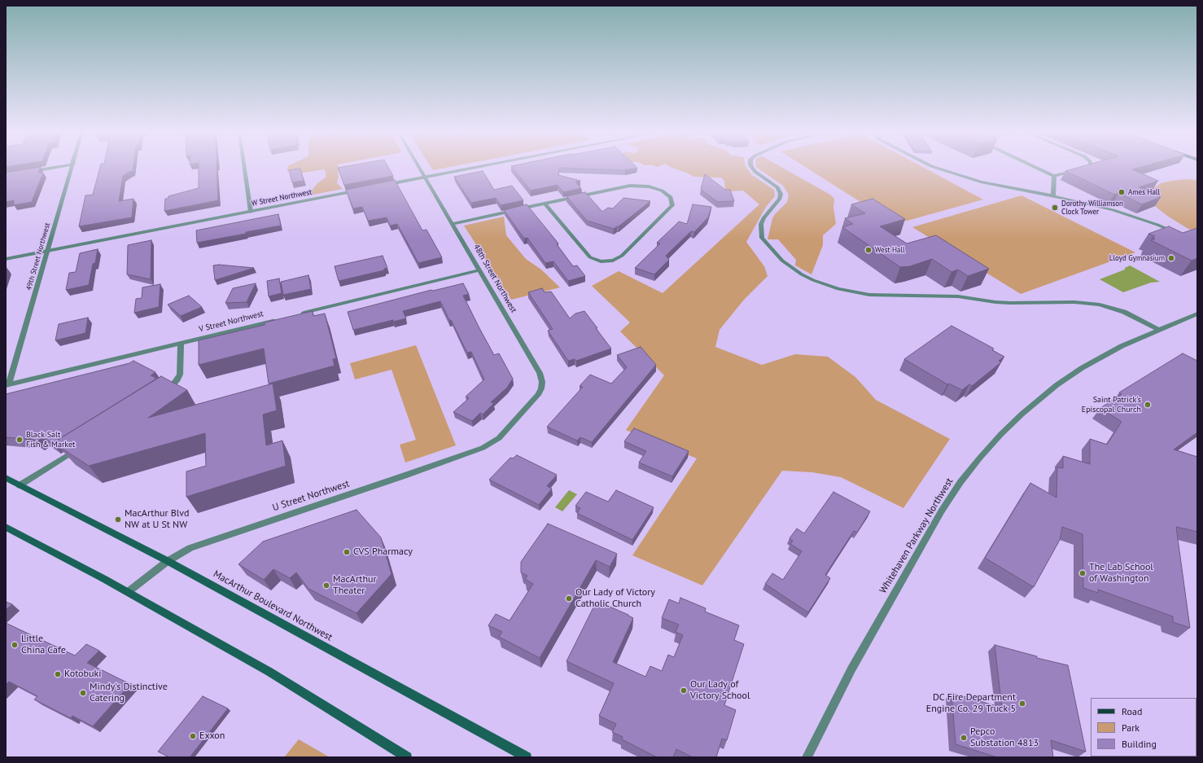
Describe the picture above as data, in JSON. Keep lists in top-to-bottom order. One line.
{"streets":{"main road":["MacArthur Boulevard Northwest"],"street":["W Street Northwest","49th Street Northwest","48th Street Northwest","V Street Northwest","U Street Northwest","Whitehaven Parkway Northwest"]},"crossings":[["W Street Northwest","49th Street Northwest"],["49th Street Northwest","V Street Northwest"],["48th Street Northwest","U Street Northwest"],["U Street Northwest","MacArthur Boulevard Northwest"]],"places":["Ames Hall","Dorothy Williamson Clock Tower","West Hall","Lloyd Gymnasium","Saint Patrick's Episcopal Church","Black Salt Fish & Market","MacArthur Blvd NW at U St NW","CVS Pharmacy","The Lab School of Washington","MacArthur Theater","Our Lady of Victory Catholic Church","Little China Cafe","Kotobuki","Our Lady of Victory School","Mindy's Distinctive Catering","DC Fire Department Engine Co. 29 Truck 5","Exxon","Pepco Substation 4813"],"legend":["Road","Park","Building"]}
